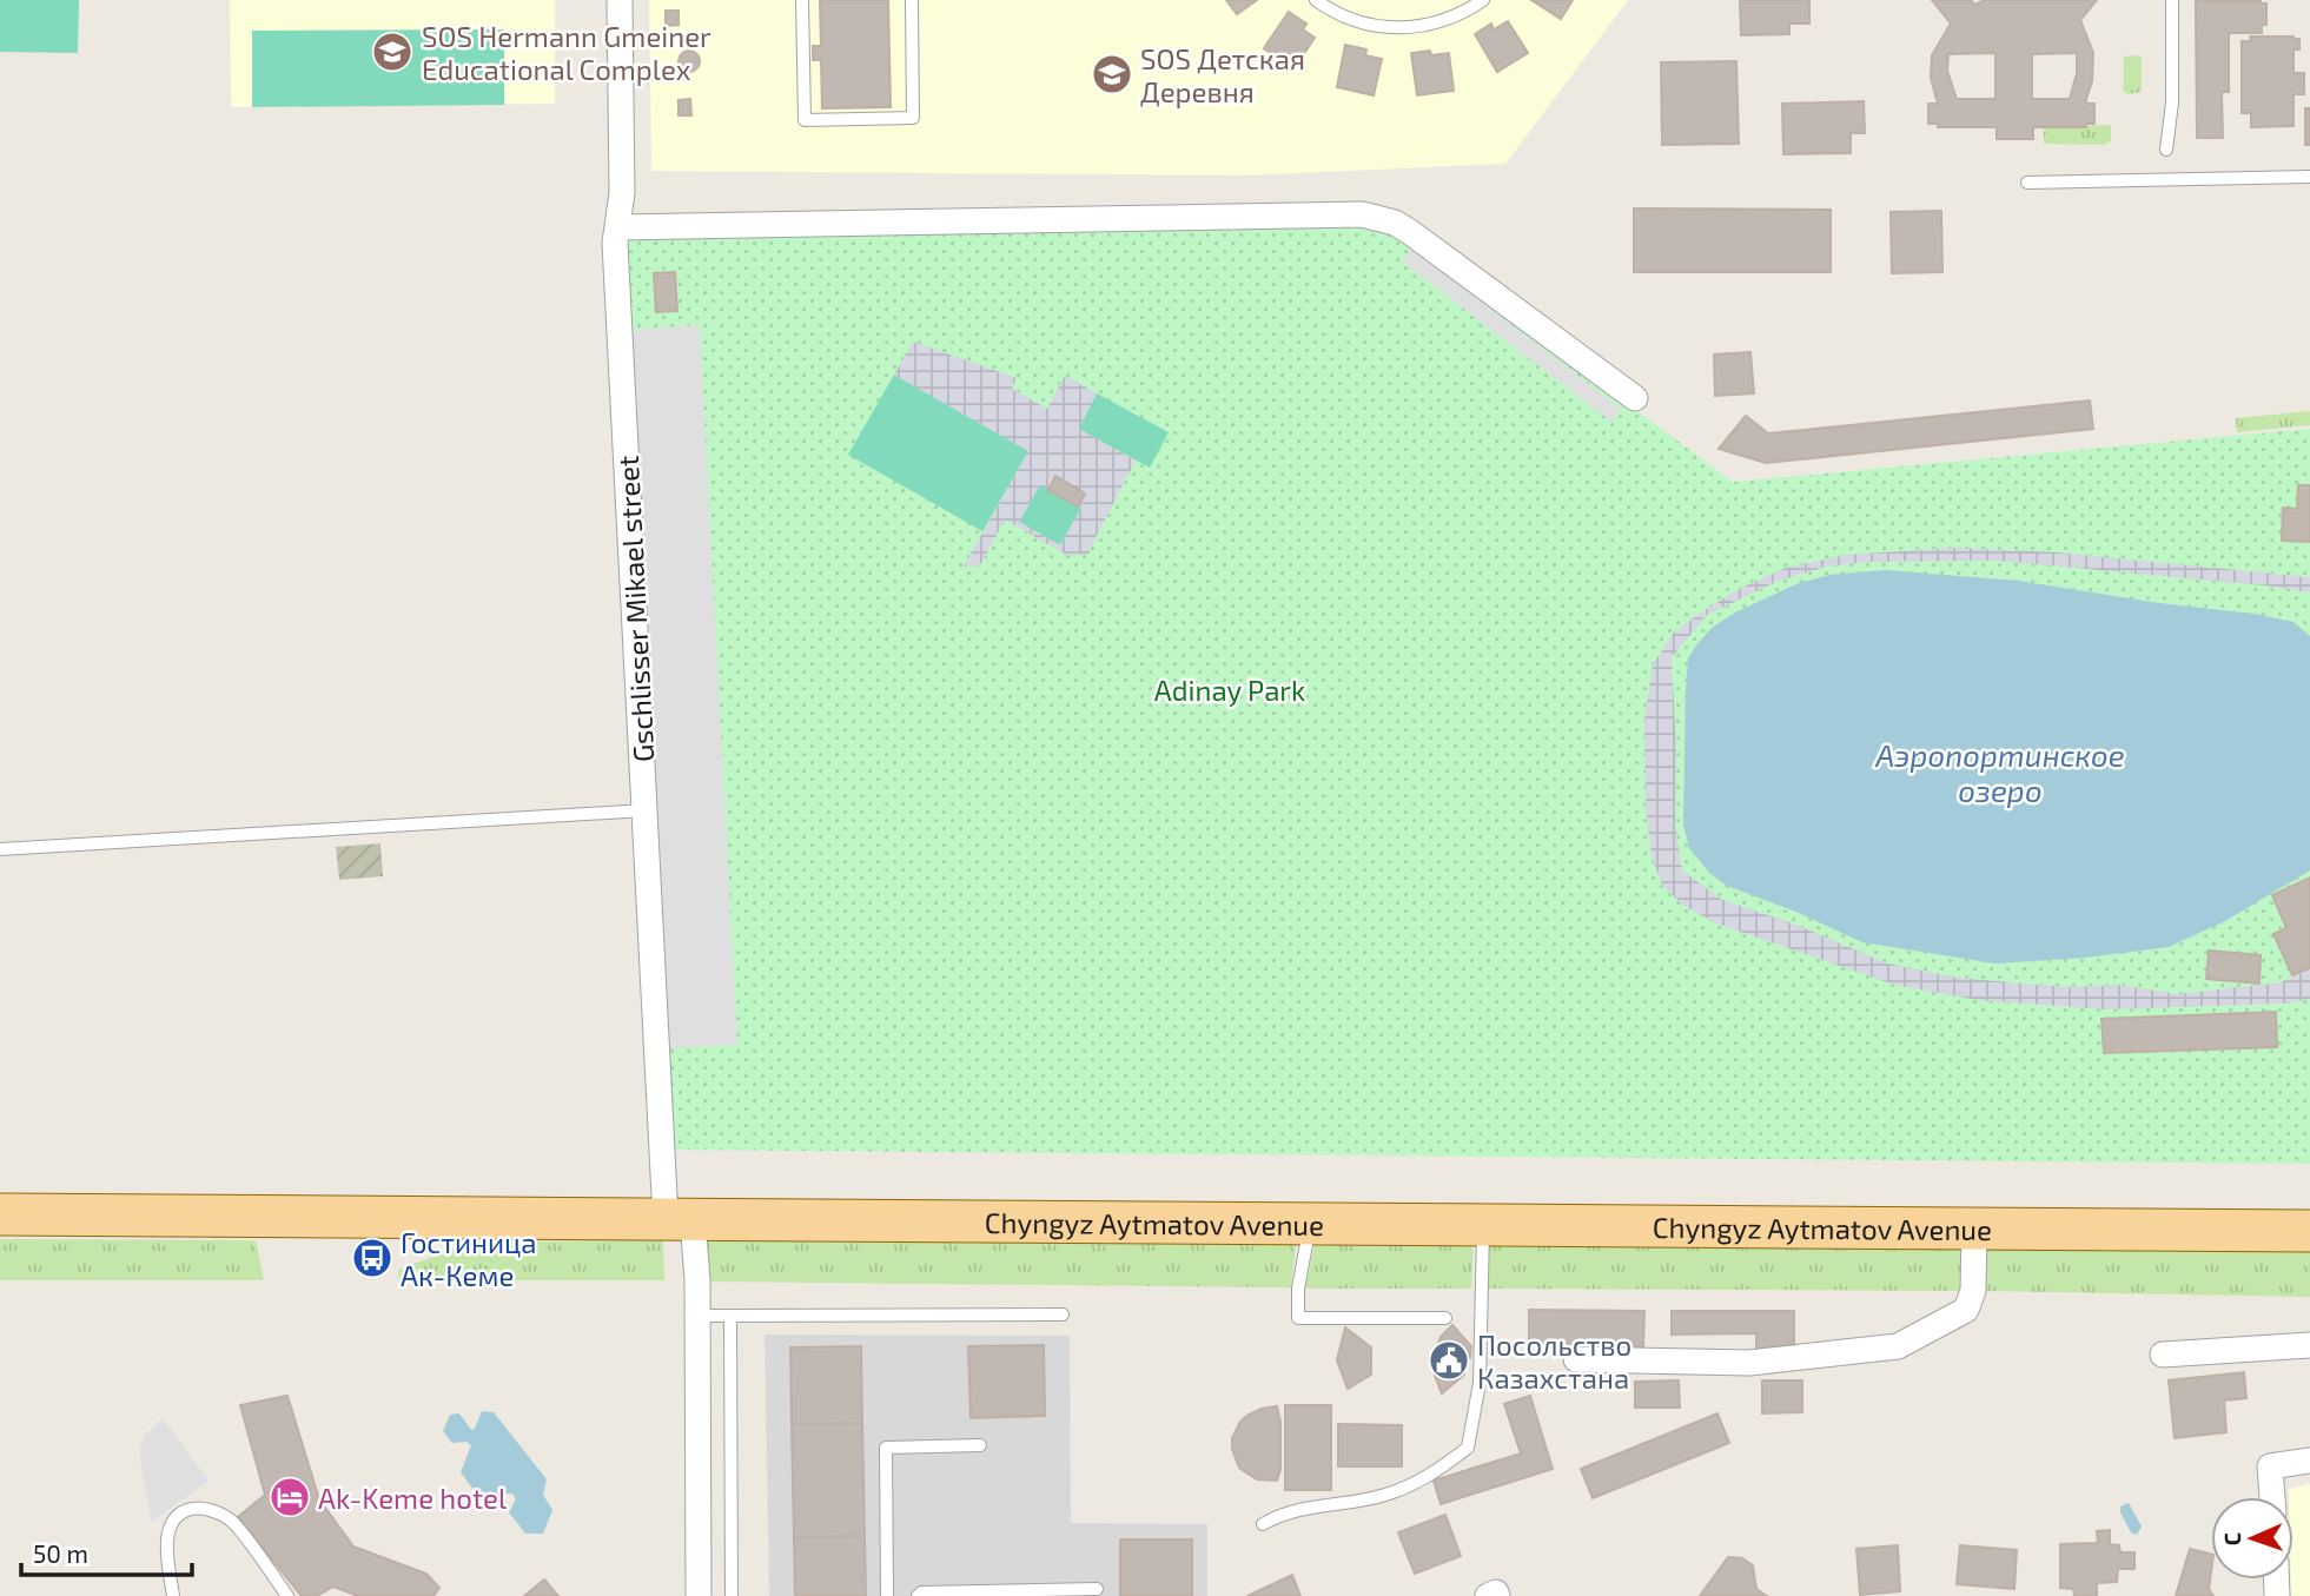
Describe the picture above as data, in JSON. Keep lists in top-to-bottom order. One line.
{"streets":{"main road":["Chyngyz Aytmatov Avenue"],"street":["Gschlisser Mikael street"]},"crossings":[["Gschlisser Mikael street","Chyngyz Aytmatov Avenue"]],"water":["Аэропортинское озеро"],"parks":["Adinay Park"],"places":{"school or university":["SOS Hermann Gmeiner Educational Complex","SOS Детская Деревня"],"bus stop":["Гостиница Ак-Кеме"],"public building":["Посольство Казахстана"],"hotel":["Ak-Keme hotel"]},"scale_bar":"50 m","north":"left"}
